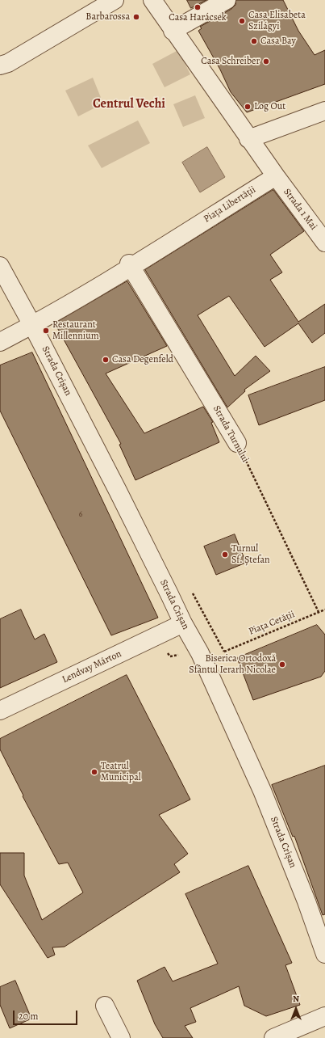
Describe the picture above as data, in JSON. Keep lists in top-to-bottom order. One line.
{"streets":{"street":["Piața Libertății","Strada 1 Mai","Strada Crișan","Strada Turnului","Lendvay Márton"],"path":["Piața Cetății"]},"crossings":[["Piața Libertății","Strada 1 Mai"],["Piața Libertății","Strada Crișan"],["Piața Libertății","Strada Turnului"],["Strada Crișan","Lendvay Márton"],["Strada Turnului","Piața Cetății"]],"districts":["Centrul Vechi"],"places":["Casa Harácsek","Barbarossa","Casa Elisabeta Szilágyi","Casa Bay","Casa Schreiber","Log Out","Restaurant Millennium","Casa Degenfeld","Turnul Sf. Ștefan","Biserica Ortodoxă Sfântul Ierarh Nicolae","Teatrul Municipal"],"house_numbers":["6"],"scale_bar":"20 m","north":"top"}
